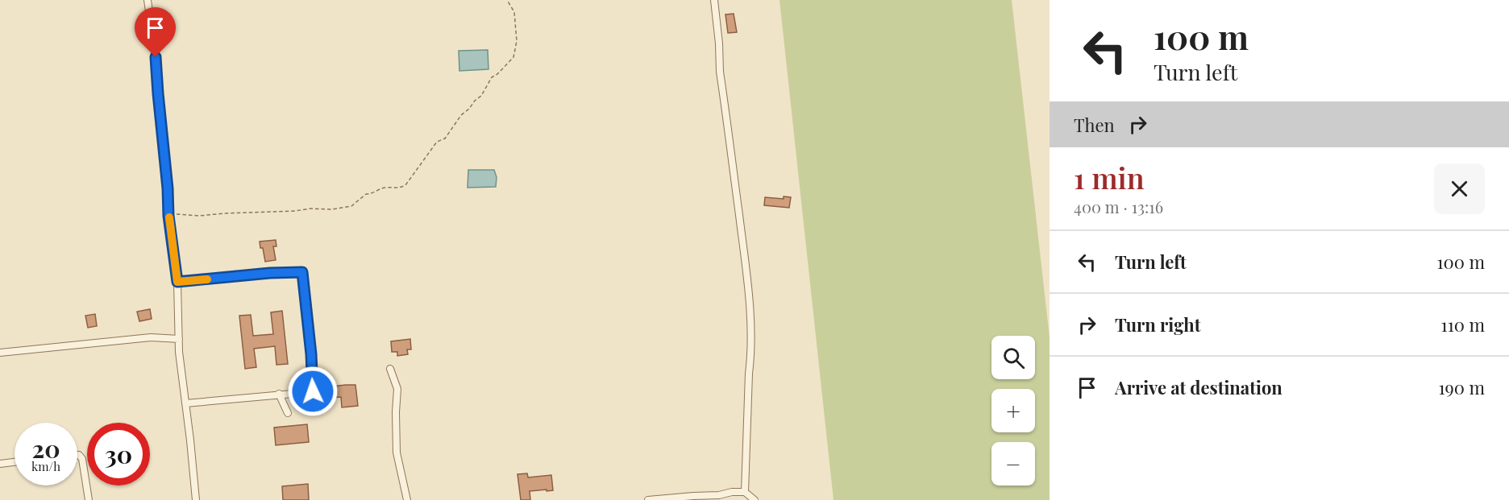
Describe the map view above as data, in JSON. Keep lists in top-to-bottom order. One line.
{"page":{"turn":["100 m","Turn left"],"then":"Then","heading":["1 min","400 m · 13:16"],"list":[{"name":"Turn left","value":"100 m"},{"name":"Turn right","value":"110 m"},{"name":"Arrive at destination","value":"190 m"}],"map_buttons":["+","−"],"speed":"20 km/h","limit":"30"}}
